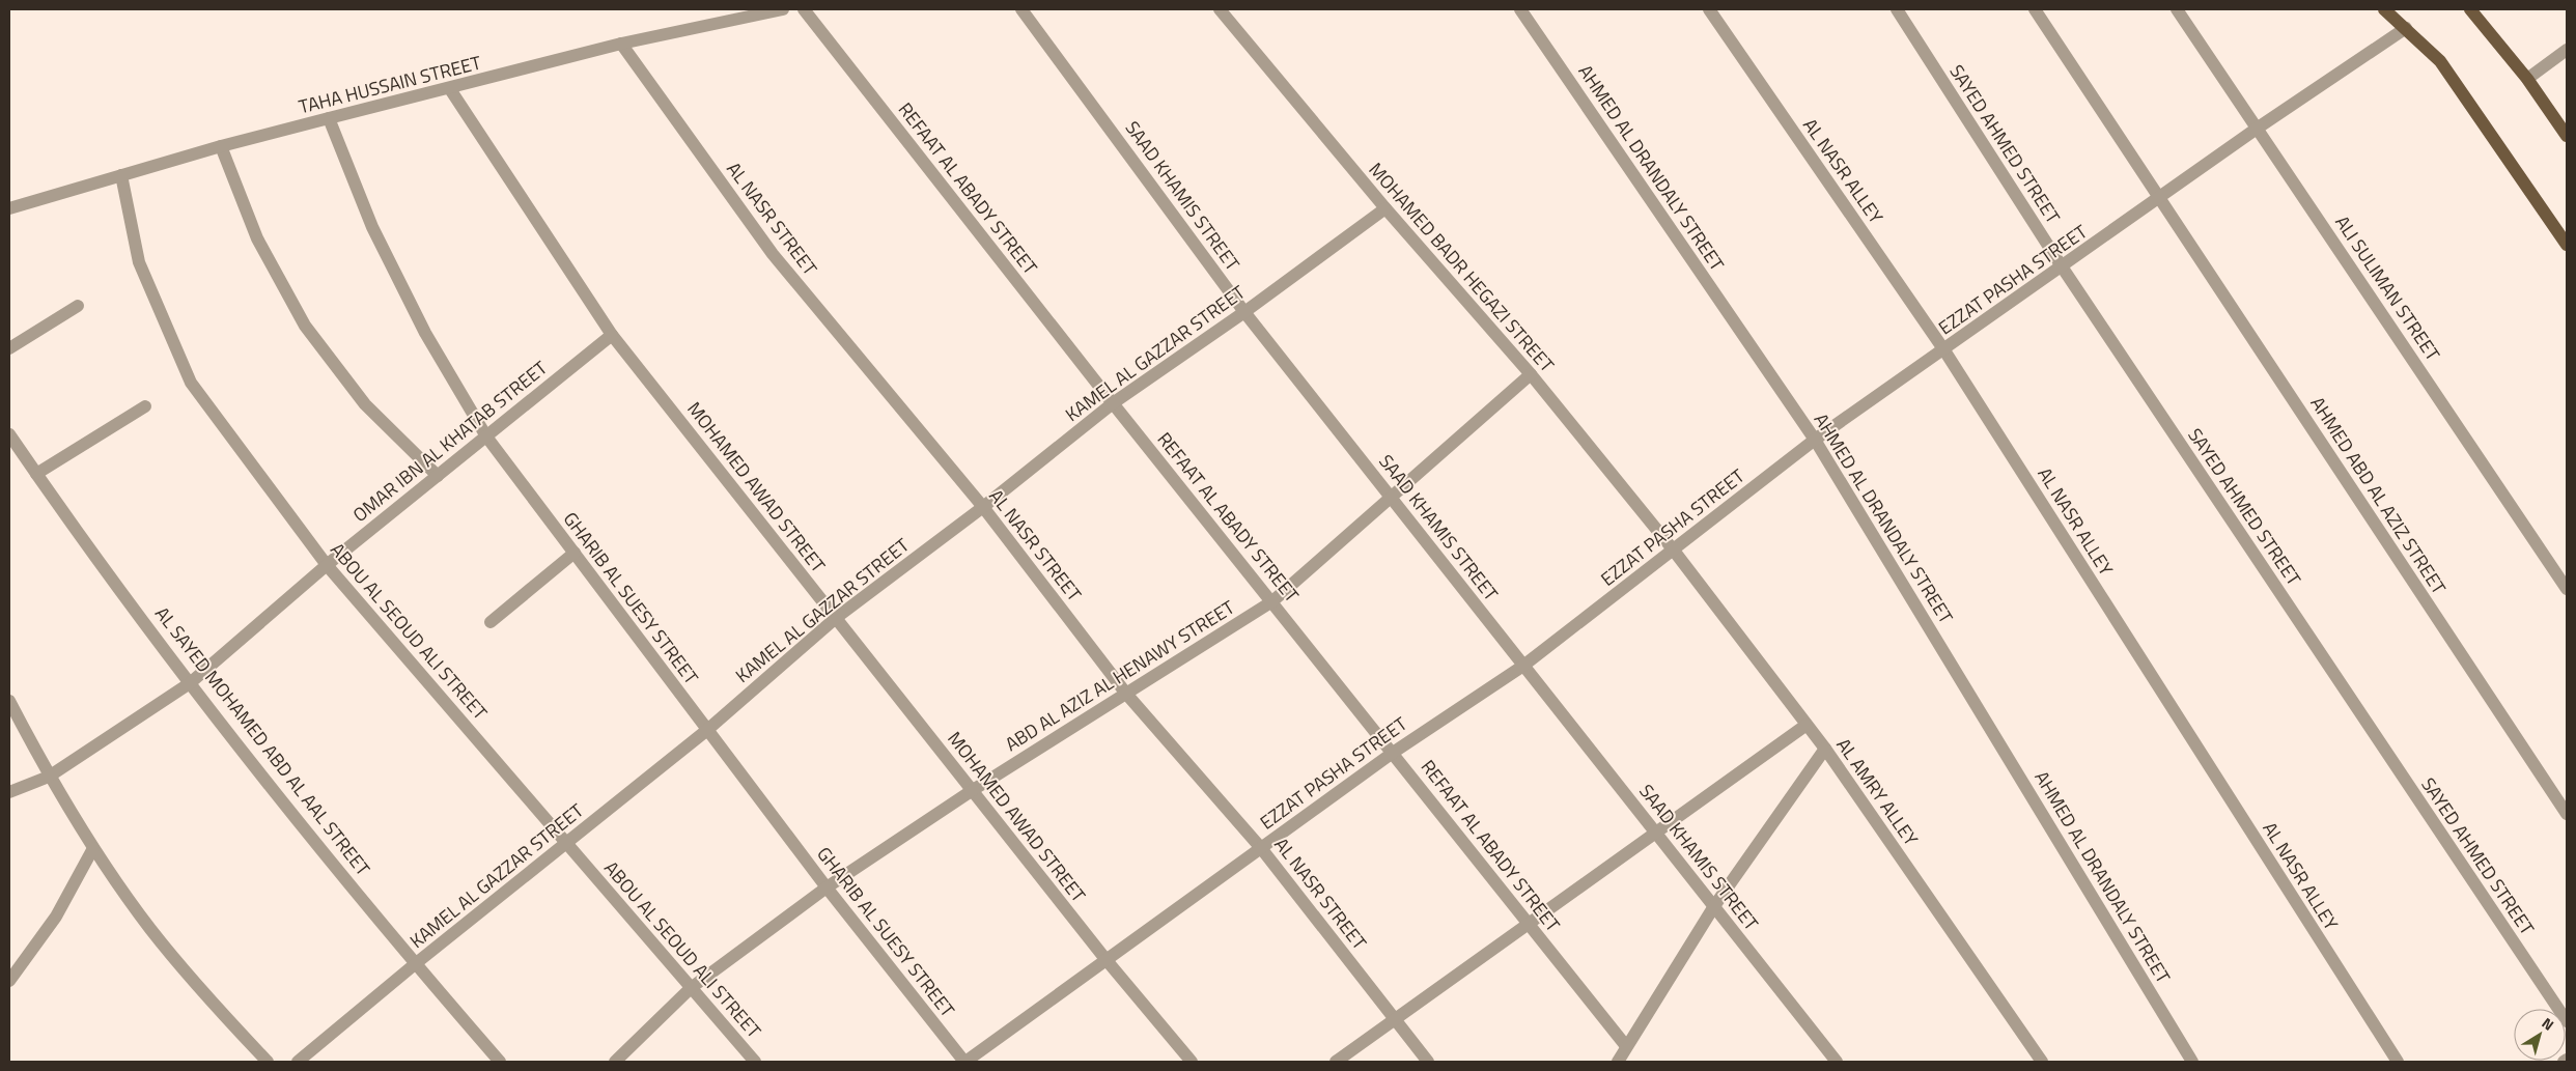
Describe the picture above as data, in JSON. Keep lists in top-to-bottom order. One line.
{"streets":{"street":["TAHA HUSSAIN STREET","SAYED AHMED STREET","AHMED AL DRANDALY STREET","AL NASR ALLEY","REFAAT AL ABADY STREET","SAAD KHAMIS STREET","AL NASR STREET","MOHAMED BADR HEGAZI STREET","EZZAT PASHA STREET","ALI SULIMAN STREET","KAMEL AL GAZZAR STREET","OMAR IBN AL KHATAB STREET","MOHAMED AWAD STREET","AHMED ABD AL AZIZ STREET","GHARIB AL SUESY STREET","ABOU AL SEOUD ALI STREET","ABD AL AZIZ AL HENAWY STREET","AL SAYED MOHAMED ABD AL AAL STREET","AL AMRY ALLEY"]},"crossings":[["TAHA HUSSAIN STREET","AL NASR STREET"],["TAHA HUSSAIN STREET","MOHAMED AWAD STREET"],["TAHA HUSSAIN STREET","GHARIB AL SUESY STREET"],["TAHA HUSSAIN STREET","ABOU AL SEOUD ALI STREET"],["SAYED AHMED STREET","EZZAT PASHA STREET"],["AHMED AL DRANDALY STREET","EZZAT PASHA STREET"],["AL NASR ALLEY","EZZAT PASHA STREET"],["REFAAT AL ABADY STREET","EZZAT PASHA STREET"],["REFAAT AL ABADY STREET","KAMEL AL GAZZAR STREET"],["REFAAT AL ABADY STREET","ABD AL AZIZ AL HENAWY STREET"],["SAAD KHAMIS STREET","EZZAT PASHA STREET"],["SAAD KHAMIS STREET","KAMEL AL GAZZAR STREET"],["SAAD KHAMIS STREET","ABD AL AZIZ AL HENAWY STREET"],["AL NASR STREET","EZZAT PASHA STREET"],["AL NASR STREET","KAMEL AL GAZZAR STREET"],["AL NASR STREET","ABD AL AZIZ AL HENAWY STREET"],["MOHAMED BADR HEGAZI STREET","EZZAT PASHA STREET"],["MOHAMED BADR HEGAZI STREET","KAMEL AL GAZZAR STREET"],["MOHAMED BADR HEGAZI STREET","ABD AL AZIZ AL HENAWY STREET"],["MOHAMED BADR HEGAZI STREET","AL AMRY ALLEY"],["EZZAT PASHA STREET","ALI SULIMAN STREET"],["EZZAT PASHA STREET","MOHAMED AWAD STREET"],["EZZAT PASHA STREET","AHMED ABD AL AZIZ STREET"],["EZZAT PASHA STREET","GHARIB AL SUESY STREET"],["EZZAT PASHA STREET","AL AMRY ALLEY"],["KAMEL AL GAZZAR STREET","MOHAMED AWAD STREET"],["KAMEL AL GAZZAR STREET","GHARIB AL SUESY STREET"],["KAMEL AL GAZZAR STREET","ABOU AL SEOUD ALI STREET"],["KAMEL AL GAZZAR STREET","AL SAYED MOHAMED ABD AL AAL STREET"],["OMAR IBN AL KHATAB STREET","MOHAMED AWAD STREET"],["OMAR IBN AL KHATAB STREET","GHARIB AL SUESY STREET"],["OMAR IBN AL KHATAB STREET","ABOU AL SEOUD ALI STREET"],["OMAR IBN AL KHATAB STREET","AL SAYED MOHAMED ABD AL AAL STREET"],["MOHAMED AWAD STREET","ABD AL AZIZ AL HENAWY STREET"],["GHARIB AL SUESY STREET","ABD AL AZIZ AL HENAWY STREET"],["ABOU AL SEOUD ALI STREET","ABD AL AZIZ AL HENAWY STREET"]],"north":"top right"}
